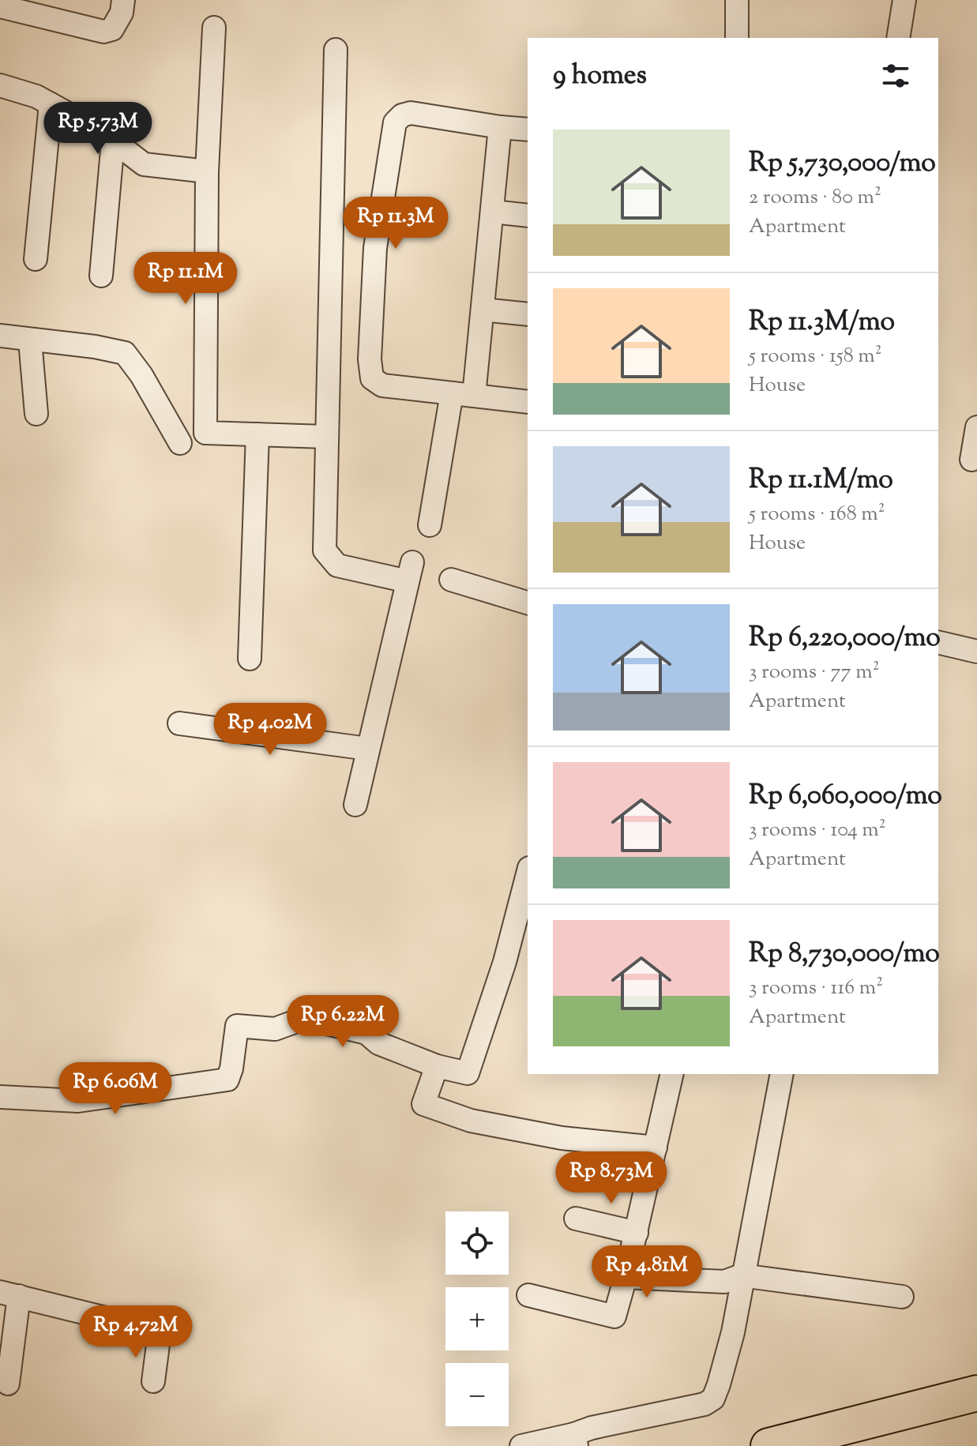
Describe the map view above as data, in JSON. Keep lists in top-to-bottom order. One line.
{"page":{"heading":"9 homes","price":["Rp 5.73M","Rp 11.3M","Rp 11.1M","Rp 4.02M","Rp 6.22M","Rp 6.06M","Rp 8.73M","Rp 4.81M","Rp 4.72M"],"list":[{"name":"Rp 5,730,000/mo","note":"2 rooms · 80 m² · Apartment"},{"name":"Rp 11.3M/mo","note":"5 rooms · 158 m² · House"},{"name":"Rp 11.1M/mo","note":"5 rooms · 168 m² · House"},{"name":"Rp 6,220,000/mo","note":"3 rooms · 77 m² · Apartment"},{"name":"Rp 6,060,000/mo","note":"3 rooms · 104 m² · Apartment"},{"name":"Rp 8,730,000/mo","note":"3 rooms · 116 m² · Apartment"}],"map_buttons":["+","−"]}}
